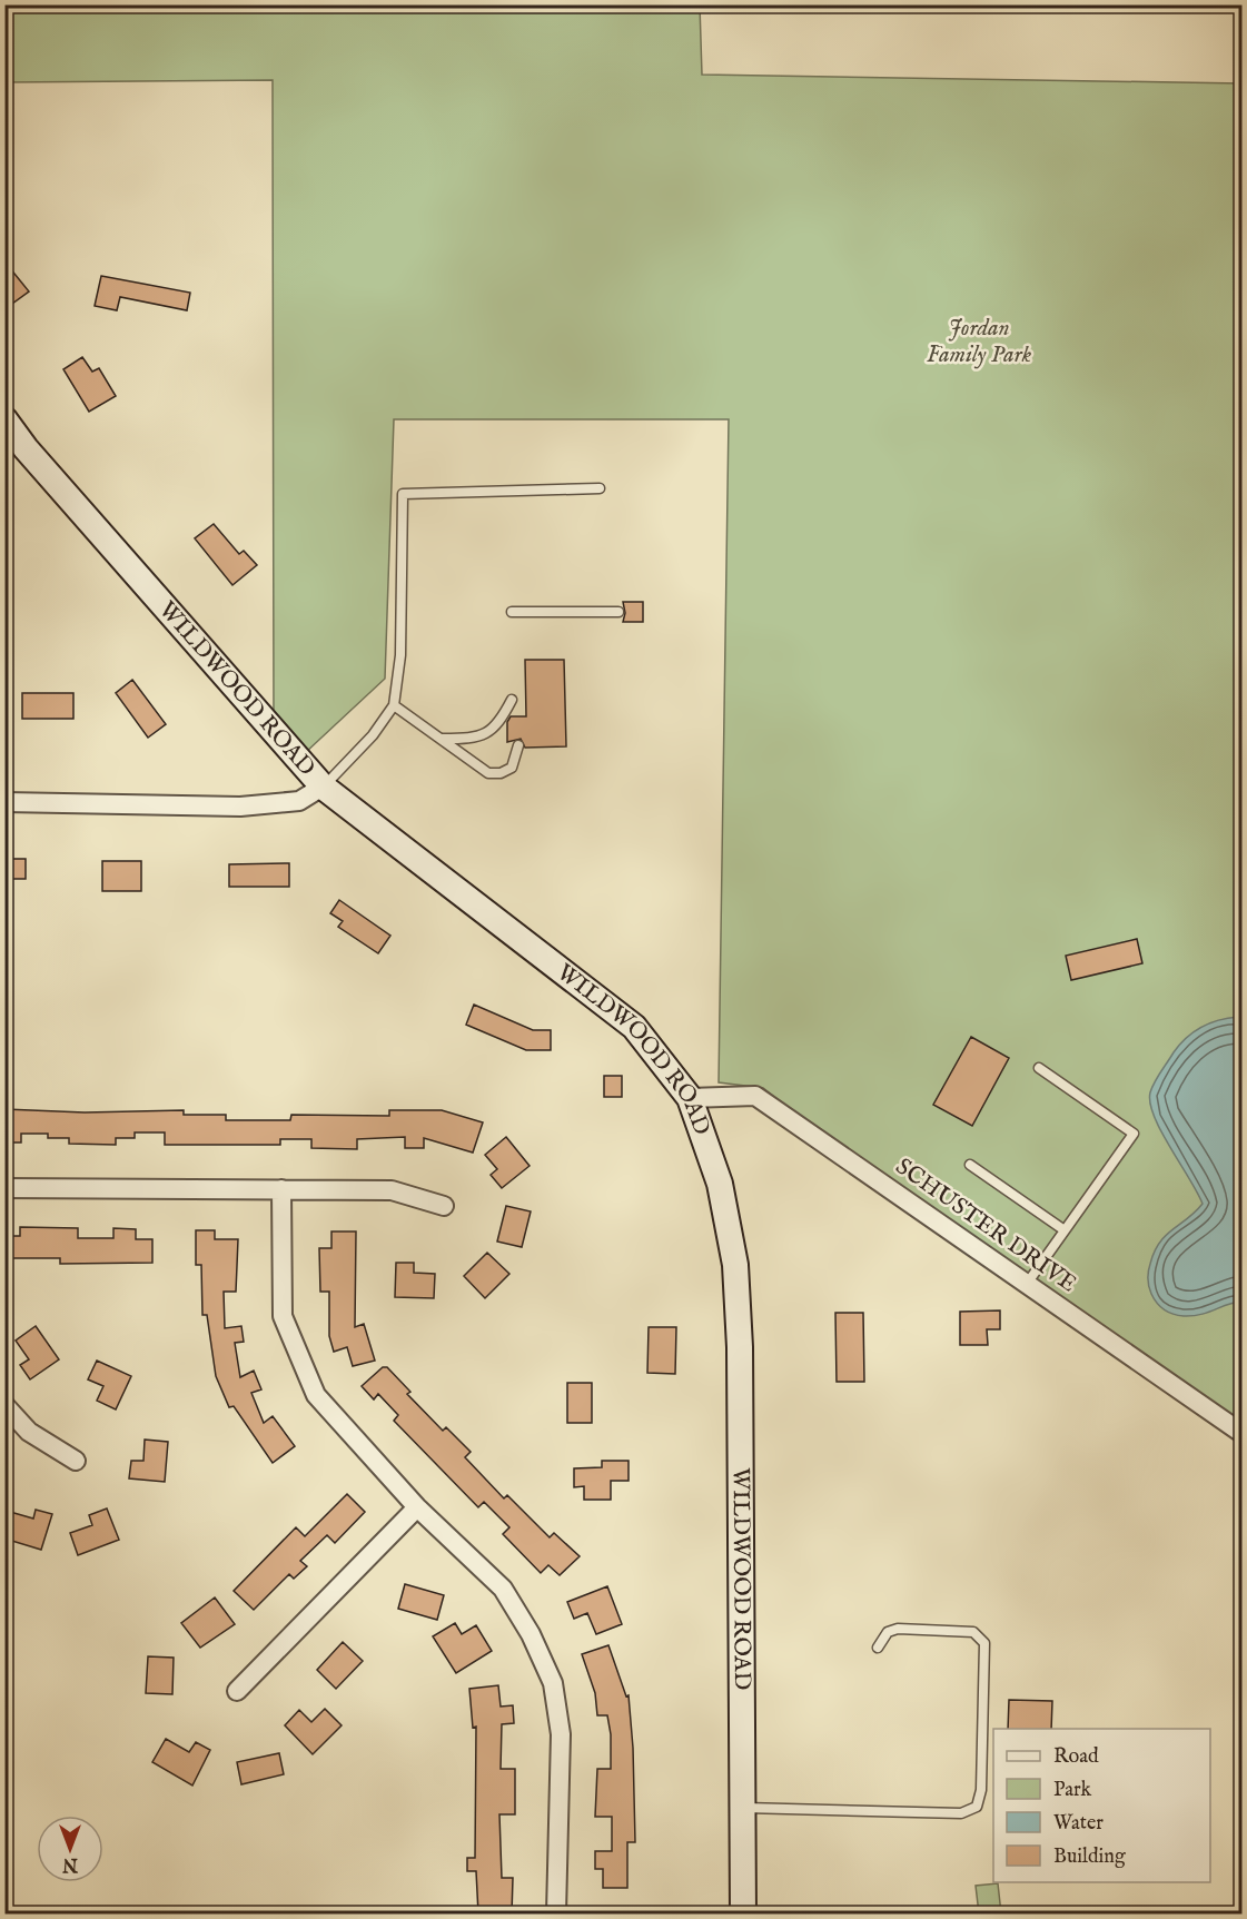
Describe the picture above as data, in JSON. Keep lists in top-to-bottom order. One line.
{"streets":{"street":["WILDWOOD ROAD","SCHUSTER DRIVE"]},"crossings":[["WILDWOOD ROAD","SCHUSTER DRIVE"]],"parks":["Jordan Family Park"],"legend":["Road","Park","Water","Building"],"north":"bottom"}
